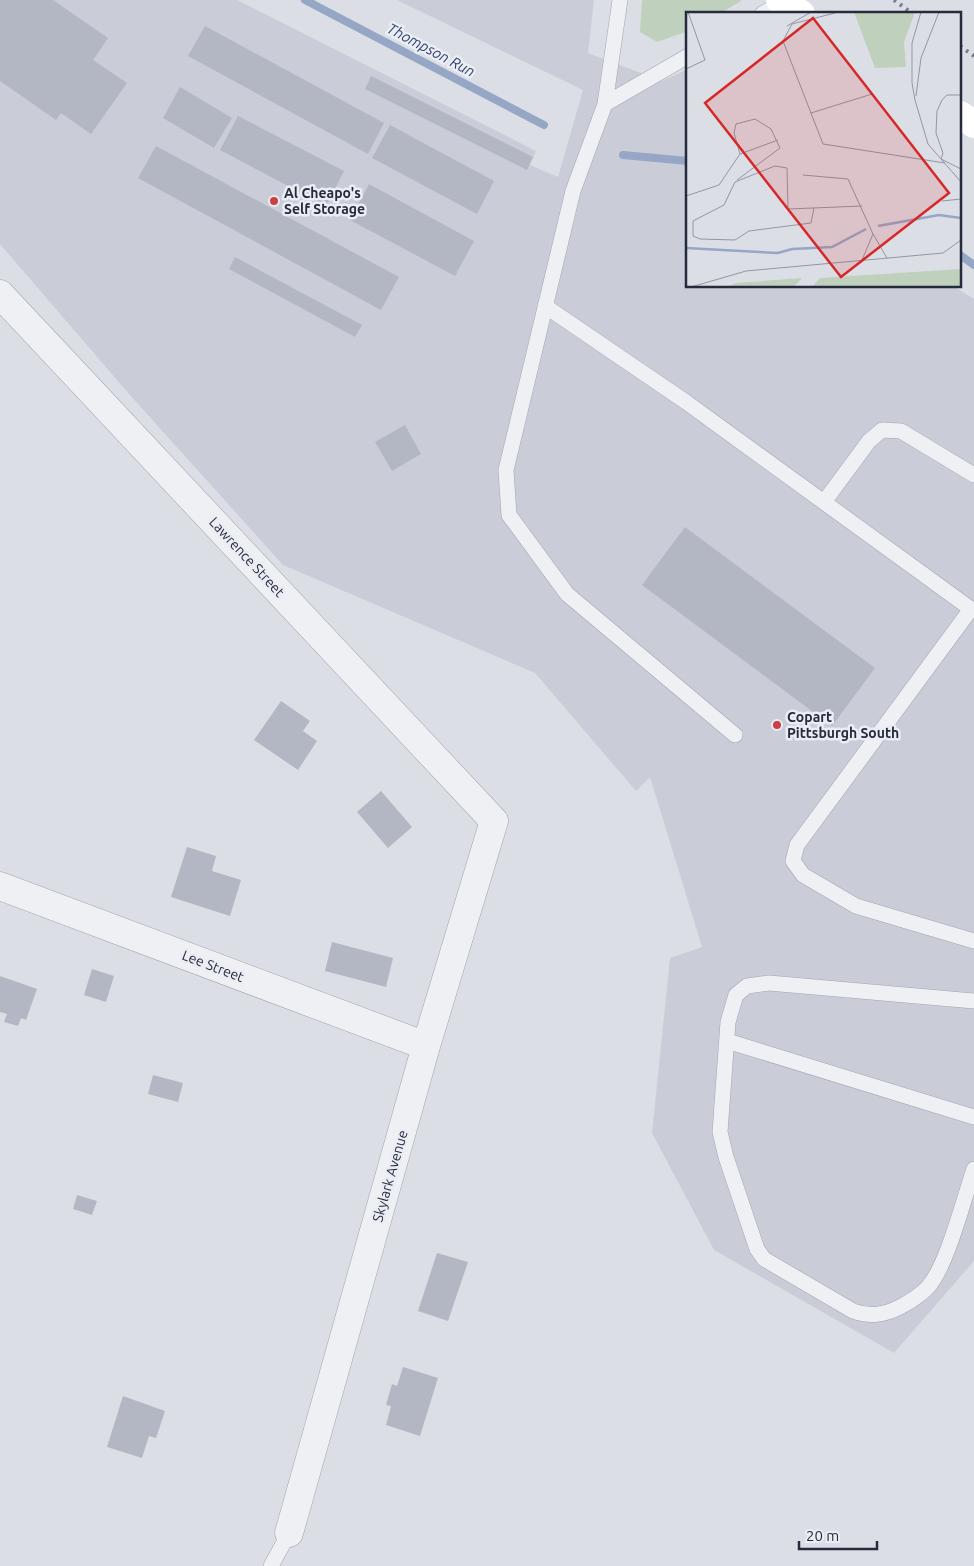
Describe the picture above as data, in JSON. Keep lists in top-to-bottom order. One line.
{"streets":{"street":["Lawrence Street","Lee Street","Skylark Avenue"]},"crossings":[["Lawrence Street","Skylark Avenue"],["Lee Street","Skylark Avenue"]],"water":["Thompson Run"],"places":["Al Cheapo's Self Storage","Copart Pittsburgh South"],"scale_bar":"20 m"}
